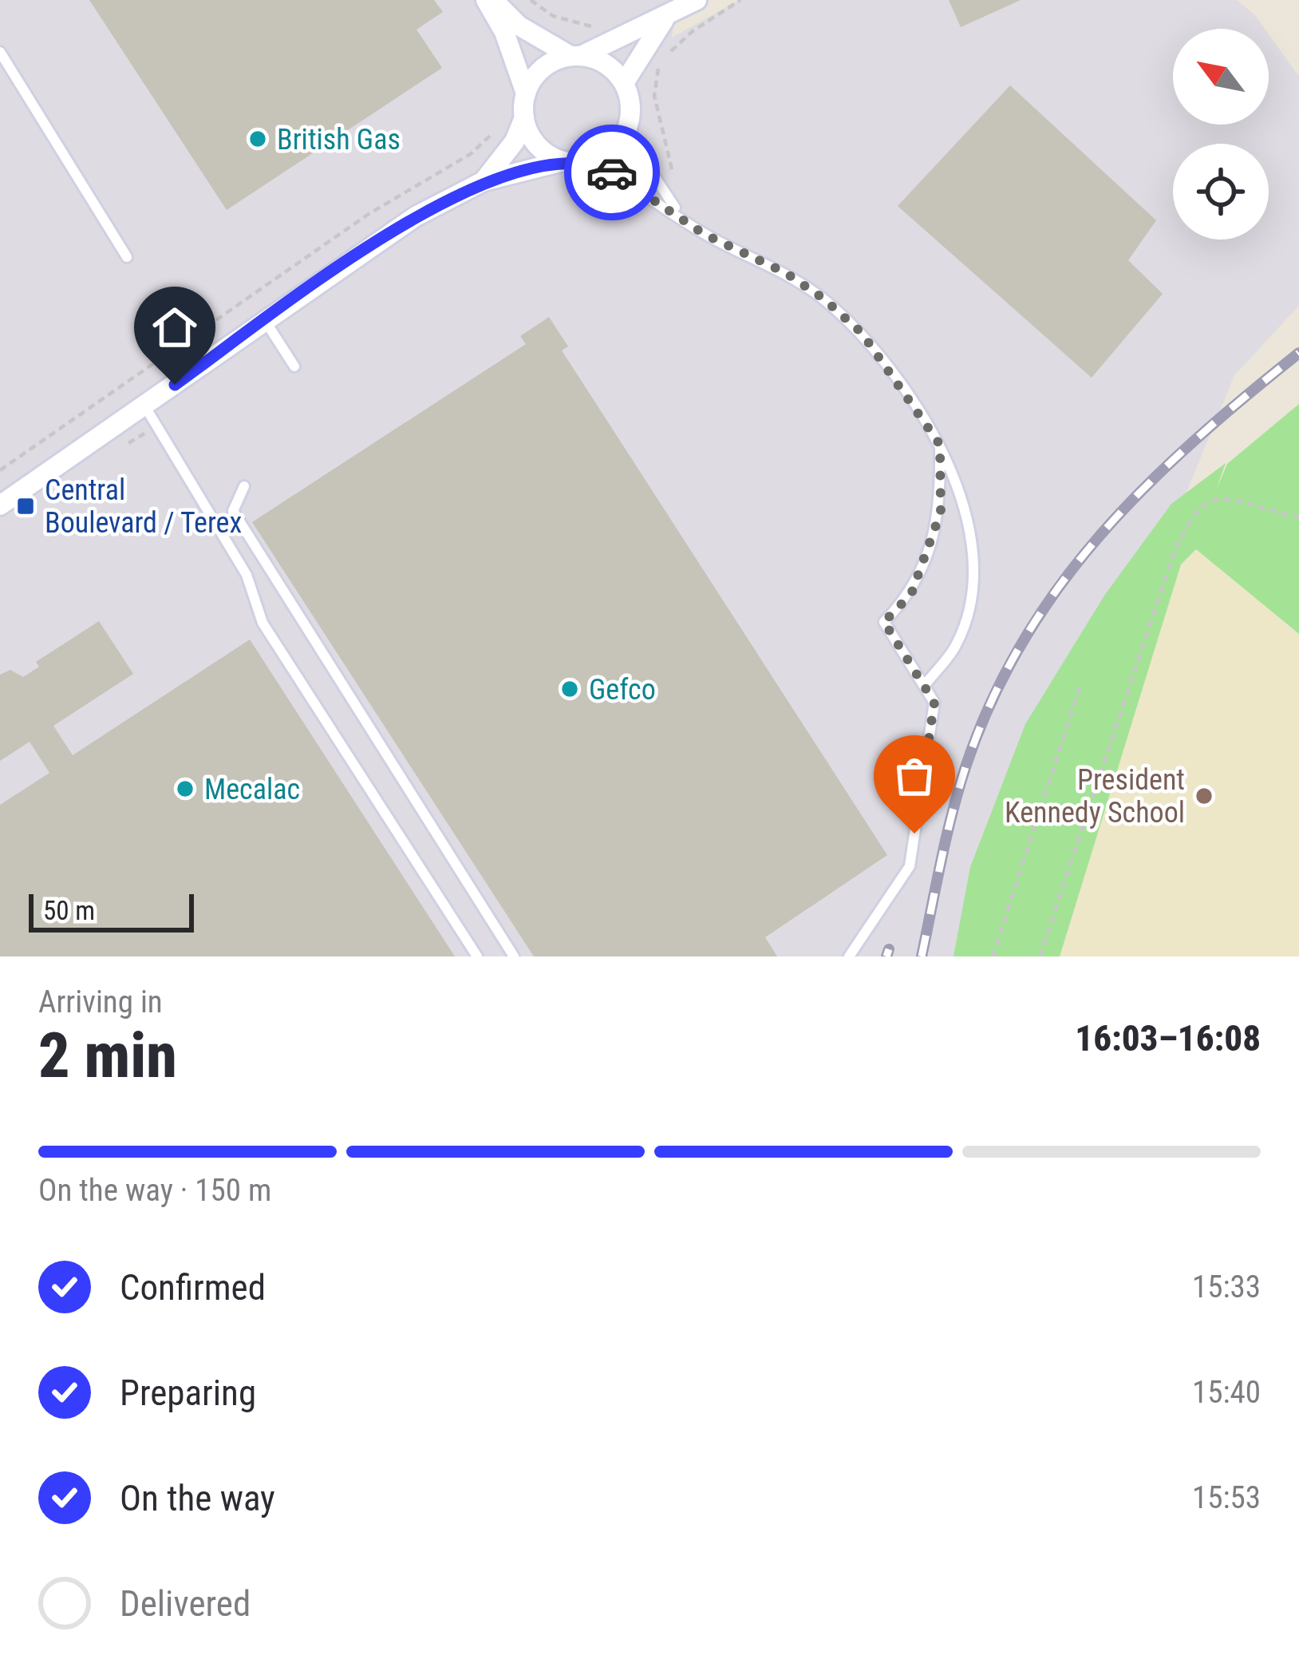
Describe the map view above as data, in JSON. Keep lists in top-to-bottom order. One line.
{"places":{"other":["British Gas","Gefco","Mecalac","President Kennedy School"],"transit":["Central Boulevard / Terex"]},"scale_bar":"50 m","north":"top left","page":{"scale":"50 m","heading":["2 min","Arriving in","16:03–16:08"],"bar":"On the way · 150 m","list":[["Confirmed","15:33"],["Preparing","15:40"],["On the way","15:53"],"Delivered"]}}
